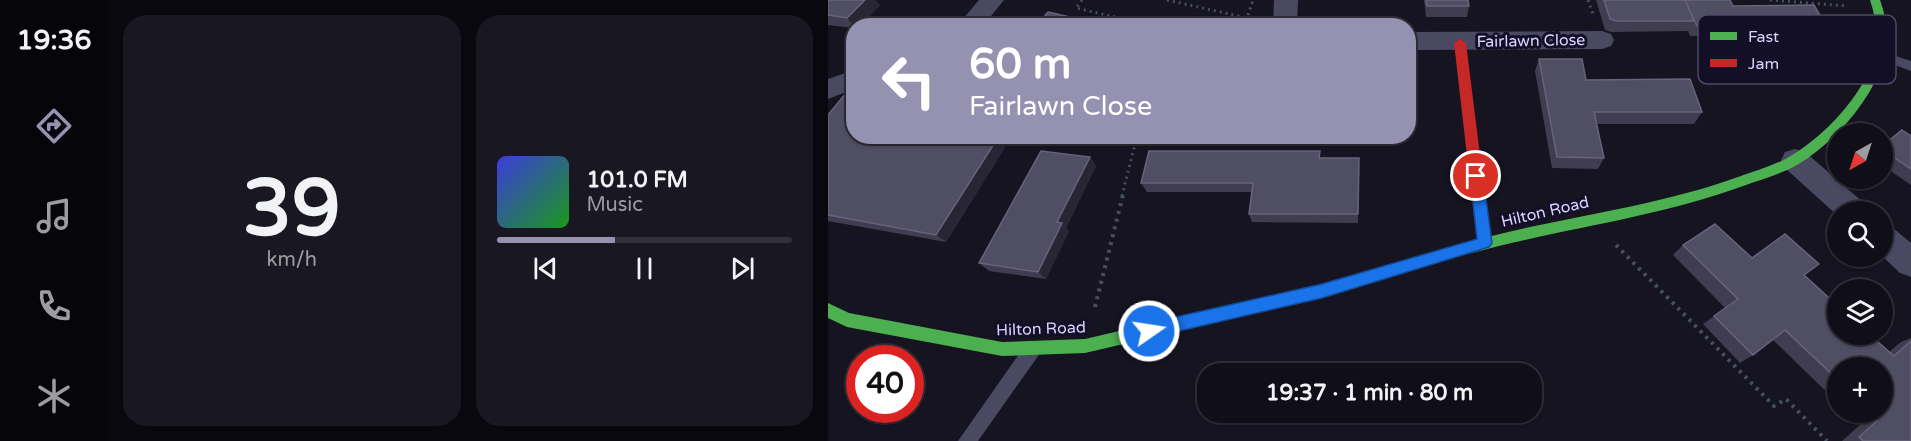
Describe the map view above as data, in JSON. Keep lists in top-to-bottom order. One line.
{"streets":{"street":["Fairlawn Close","Hilton Road"]},"crossings":[["Fairlawn Close","Hilton Road"]],"legend":["Fast","Jam"],"north":"bottom left","page":{"tabs":"19:36","tile":["39","km/h"],"turn":["60 m","Fairlawn Close"],"map_buttons":"+","song":["101.0 FM","Music"],"limit":"40","trip":"19:37 · 1 min · 80 m"}}
